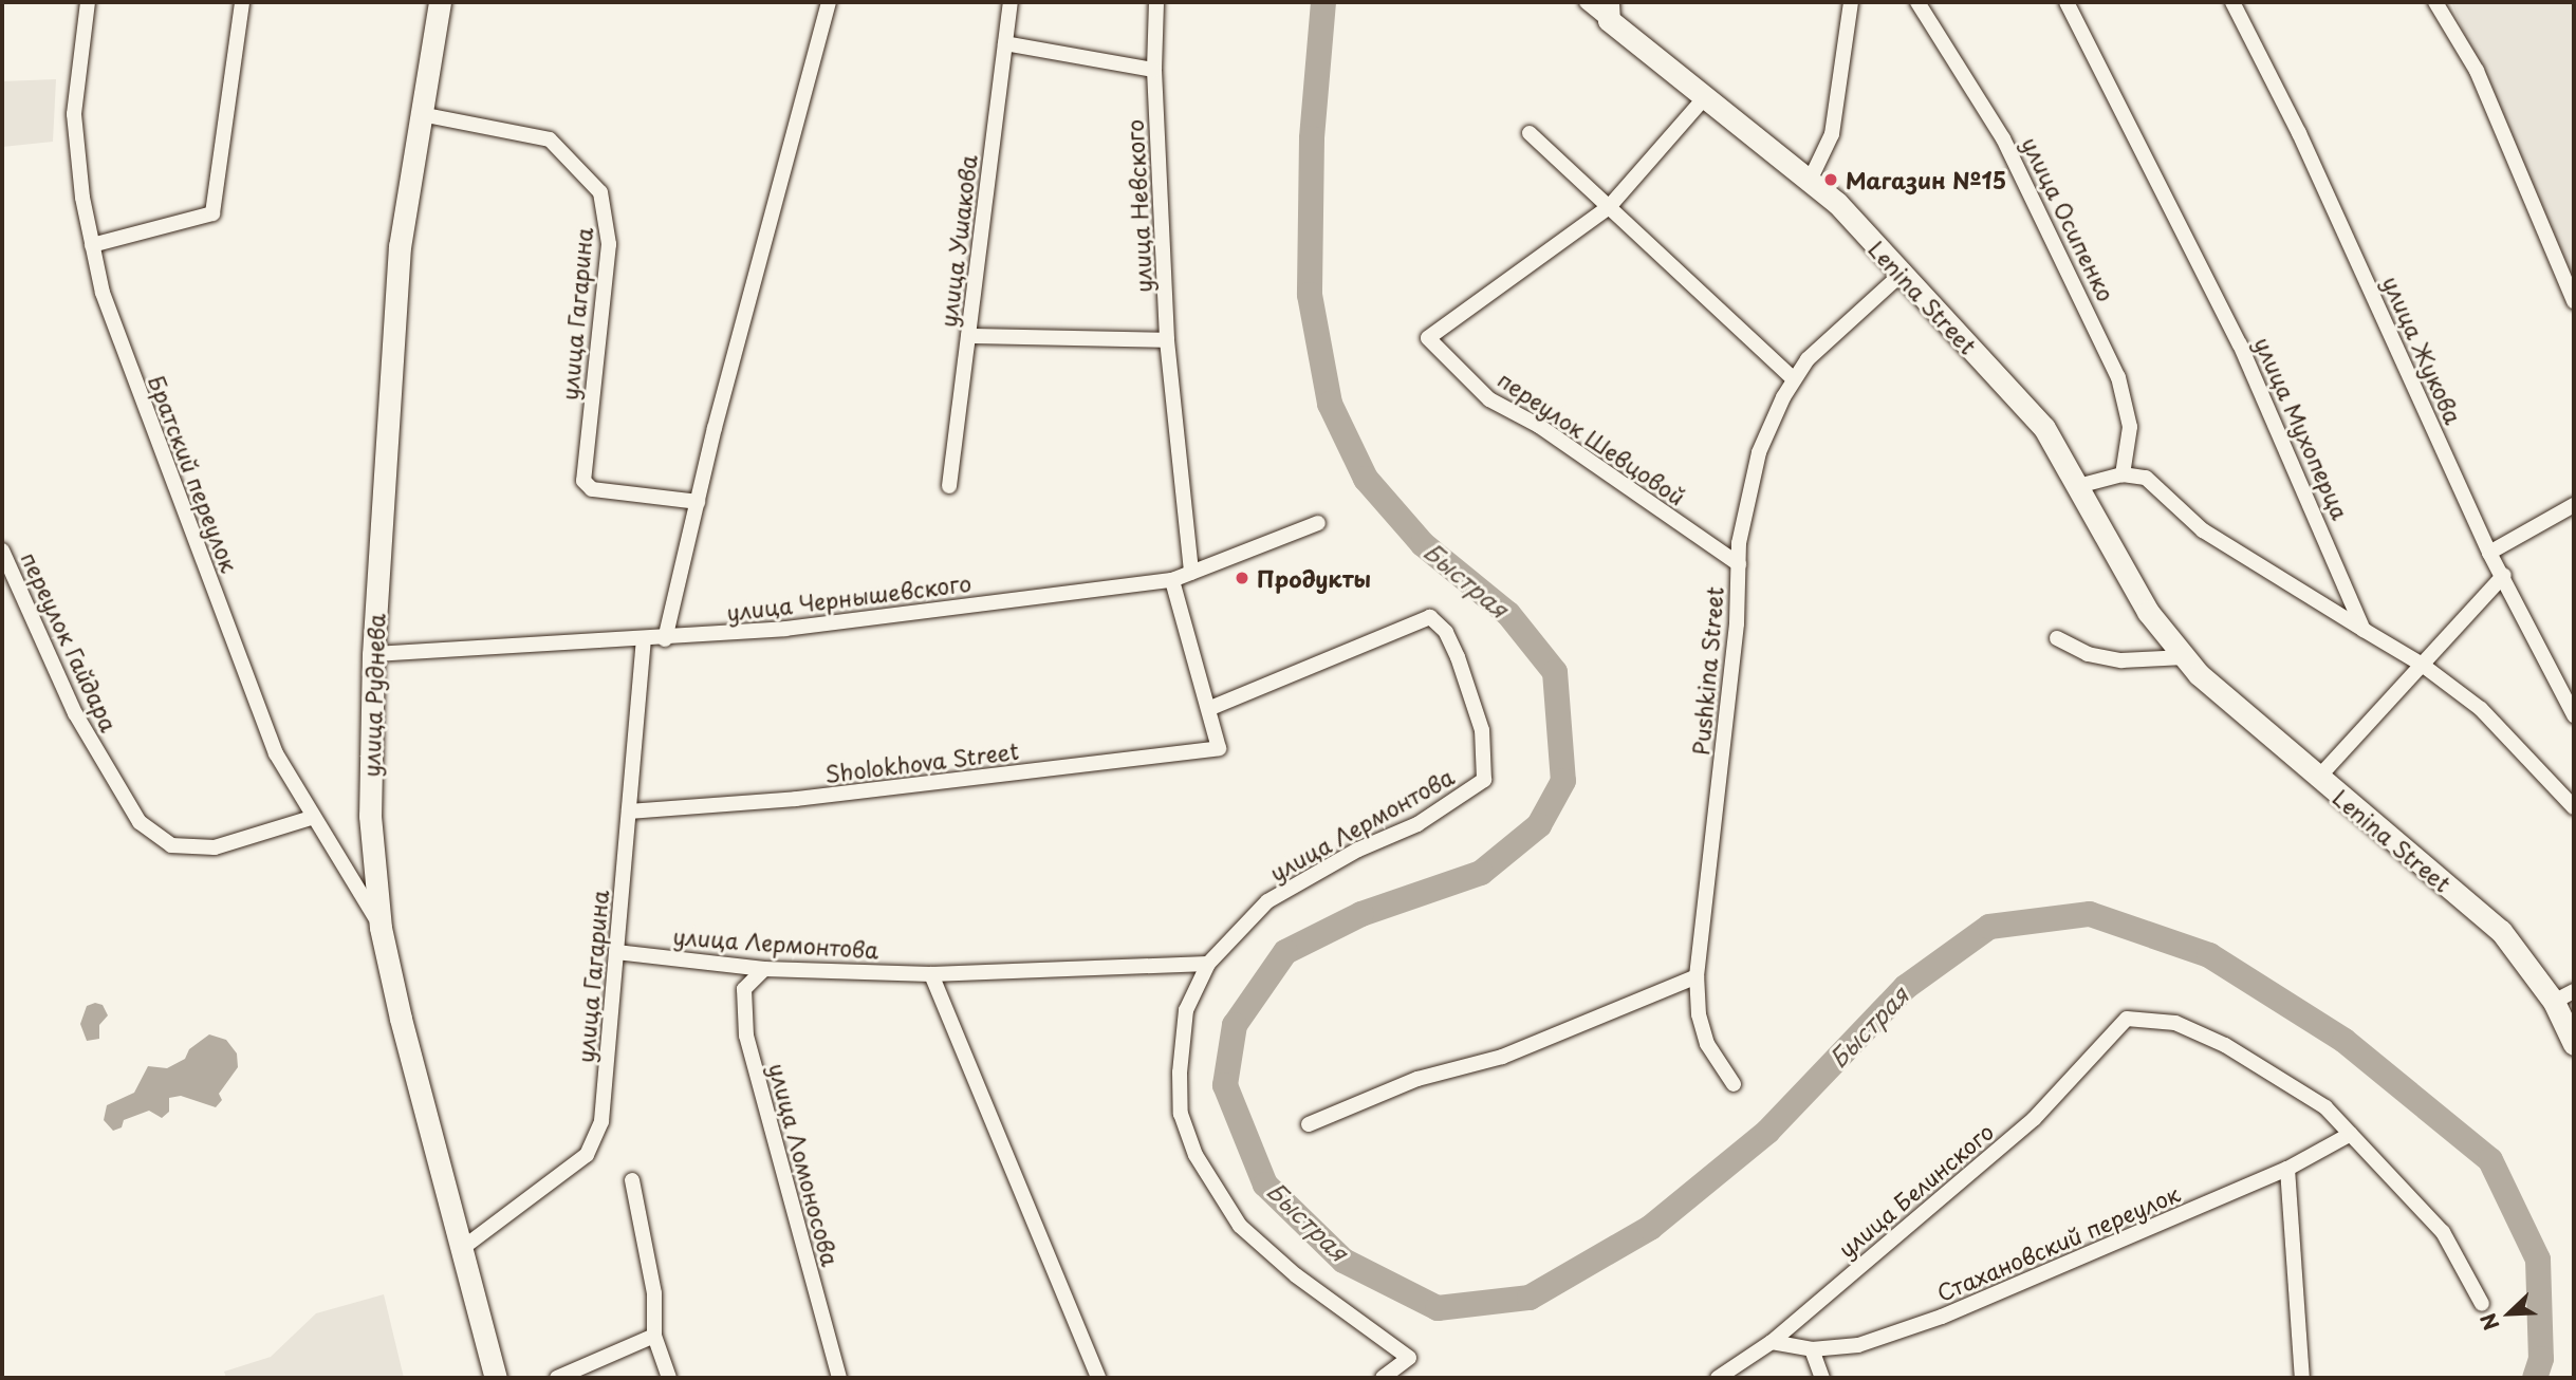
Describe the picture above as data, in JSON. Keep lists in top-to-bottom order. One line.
{"streets":{"street":["улица Невского","улица Осипенко","улица Ушакова","Lenina Street","улица Гагарина","улица Жукова","улица Мухоперца","переулок Шевцовой","Братский переулок","улица Чернышевского","переулок Гайдара","Pushkina Street","улица Руднева","Sholokhova Street","улица Лермонтова","улица Ломоносова","улица Белинского","Стахановский переулок"]},"crossings":[["улица Невского","улица Чернышевского"],["Lenina Street","Pushkina Street"],["улица Гагарина","улица Чернышевского"],["улица Гагарина","улица Руднева"],["улица Гагарина","Sholokhova Street"],["улица Гагарина","улица Лермонтова"],["переулок Шевцовой","Pushkina Street"],["Братский переулок","переулок Гайдара"],["Братский переулок","улица Руднева"],["улица Чернышевского","улица Руднева"],["Sholokhova Street","улица Лермонтова"],["улица Лермонтова","улица Ломоносова"],["улица Белинского","Стахановский переулок"]],"water":["Быстрая"],"places":["Магазин №15","Продукты"],"north":"bottom left"}
